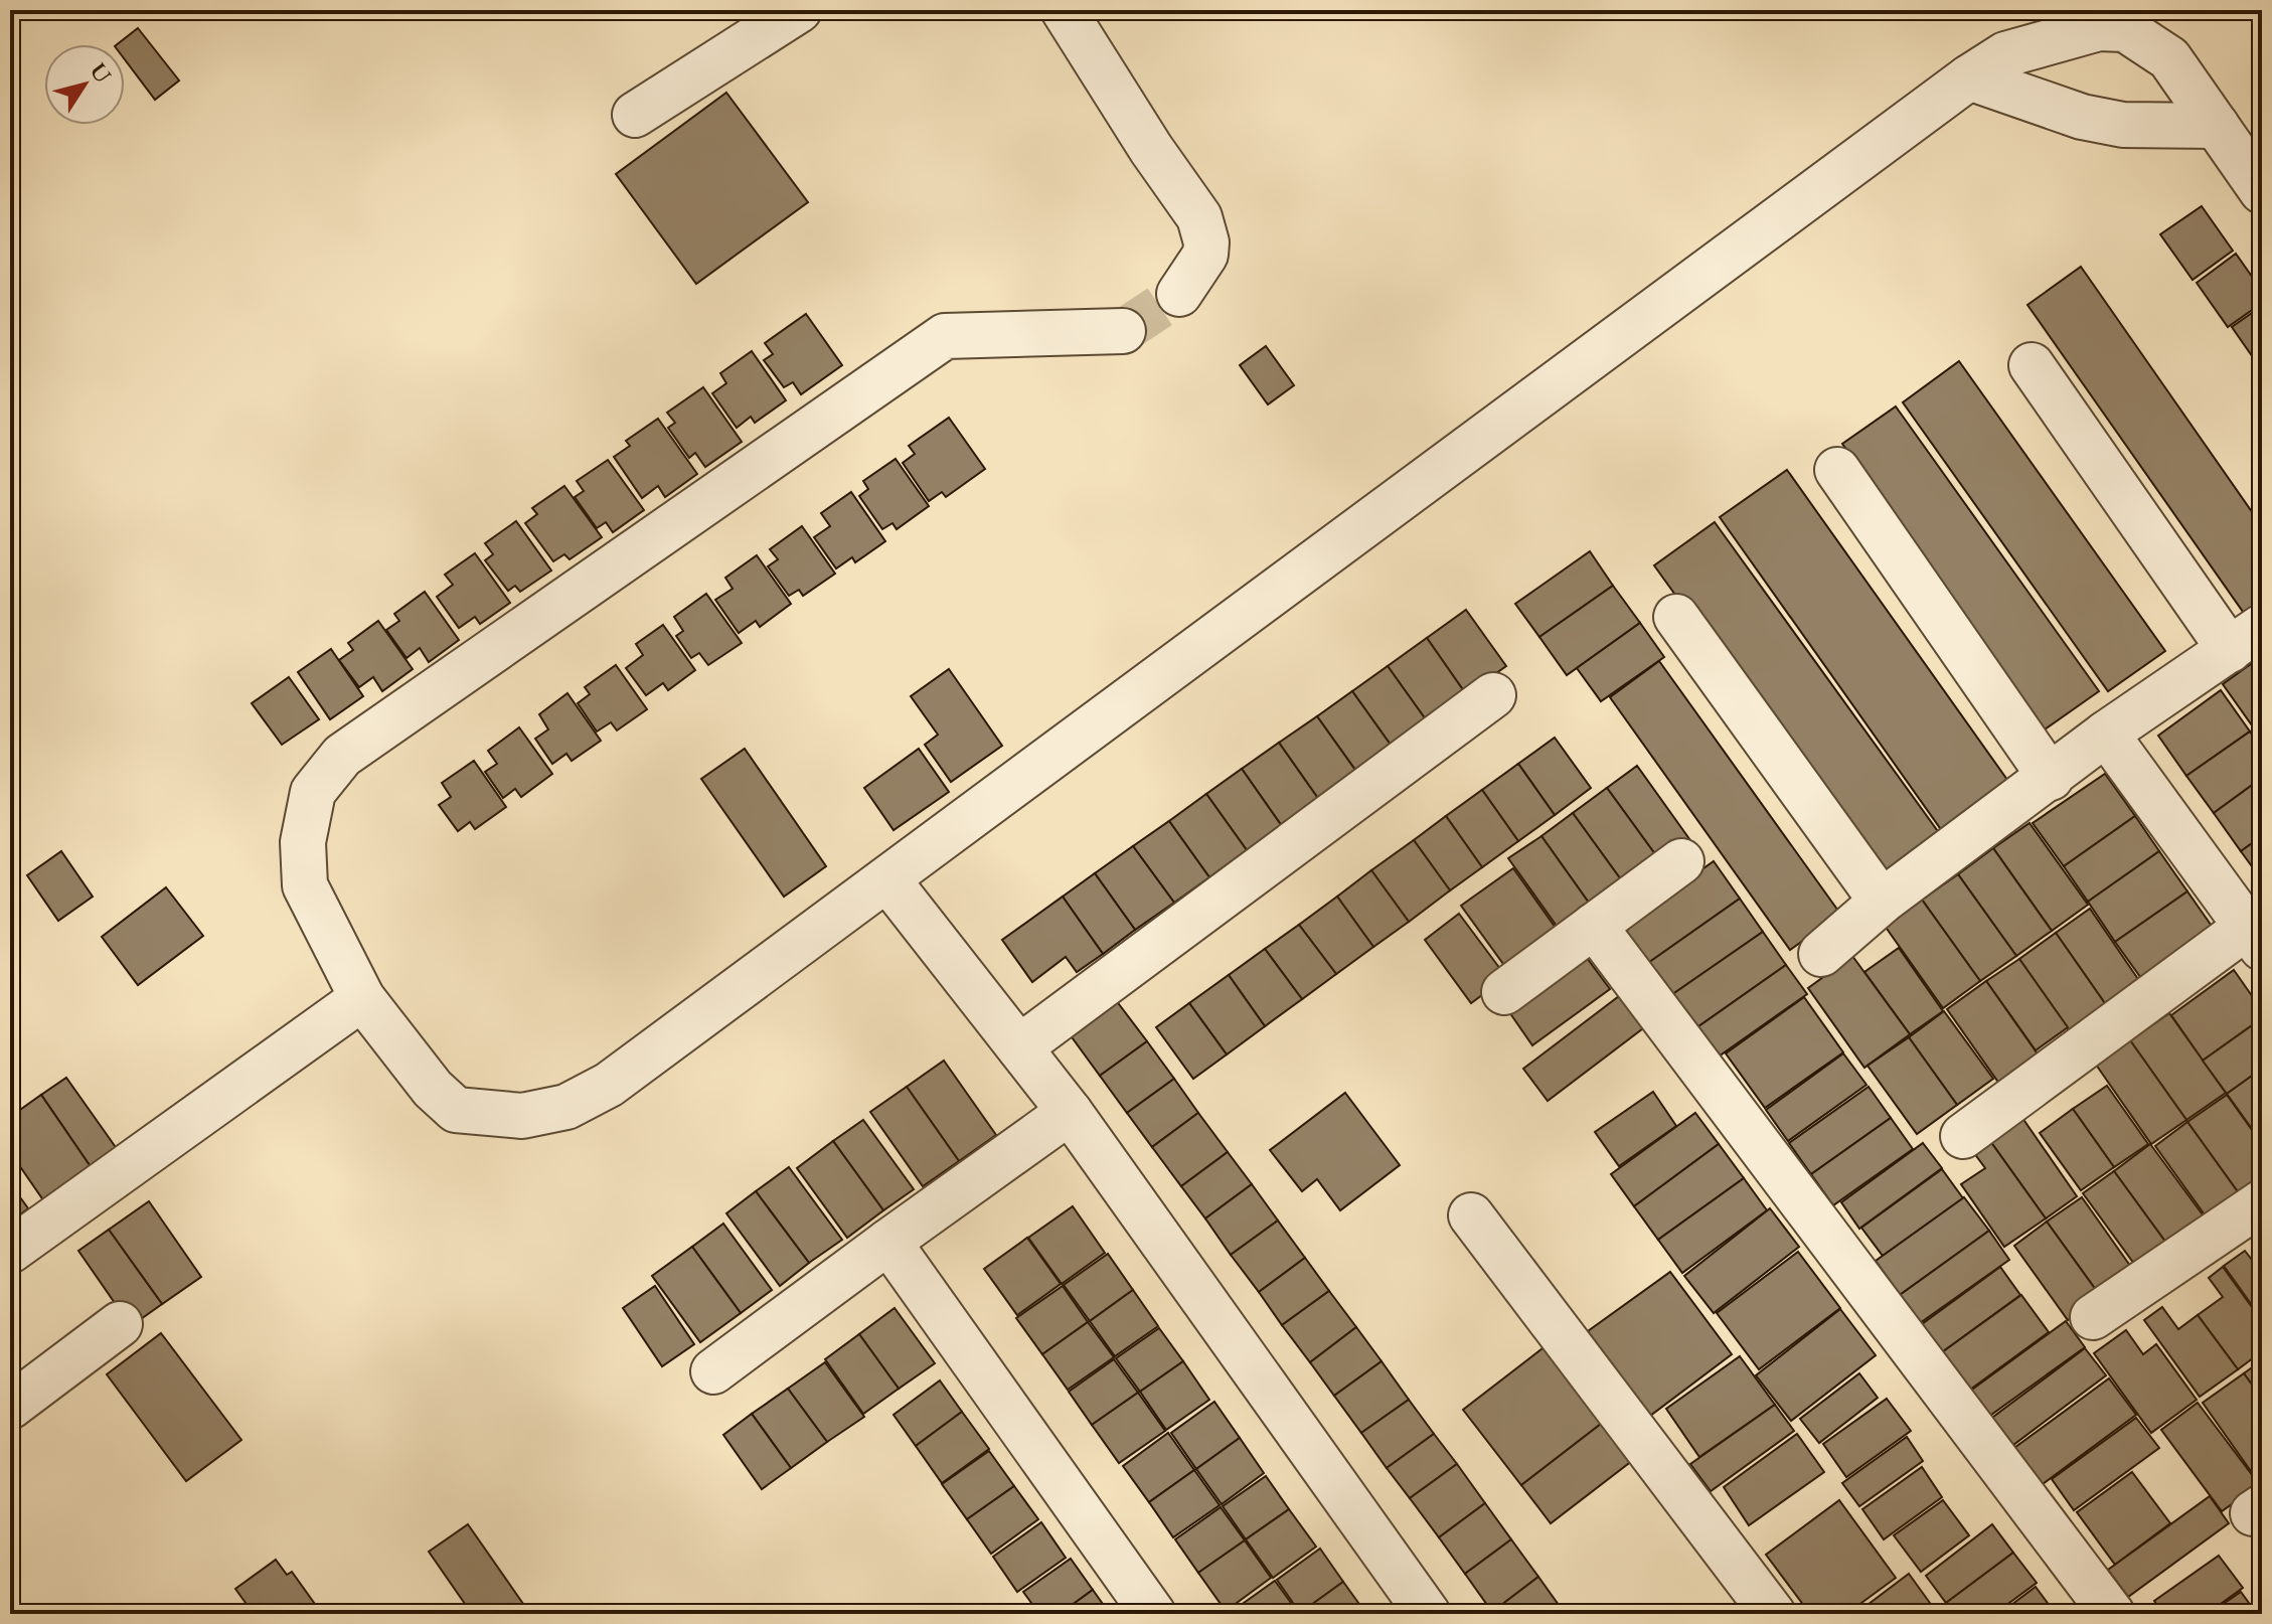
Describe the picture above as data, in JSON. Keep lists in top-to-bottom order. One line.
{"north":"top right"}
